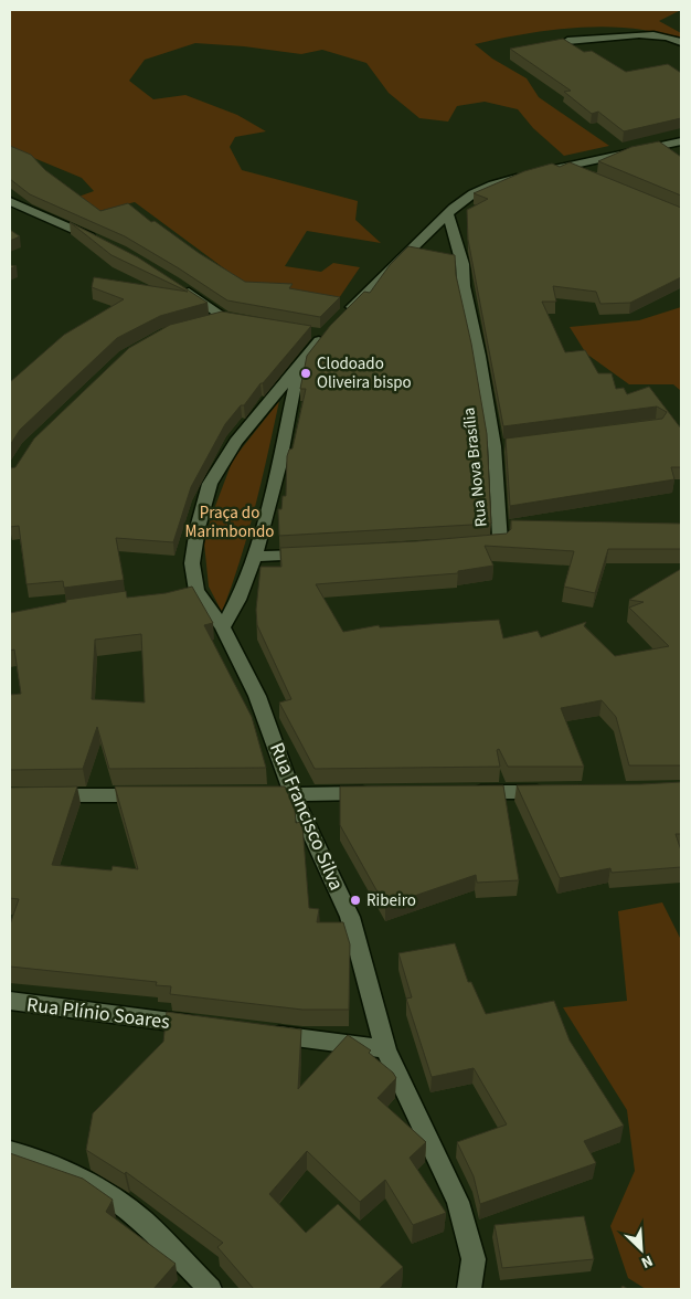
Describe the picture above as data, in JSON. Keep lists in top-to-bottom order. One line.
{"streets":{"street":["Rua Nova Brasília","Rua Francisco Silva","Rua Plínio Soares"]},"parks":["Praça do Marimbondo"],"places":["Clodoado Oliveira bispo","Ribeiro"],"north":"bottom right"}
